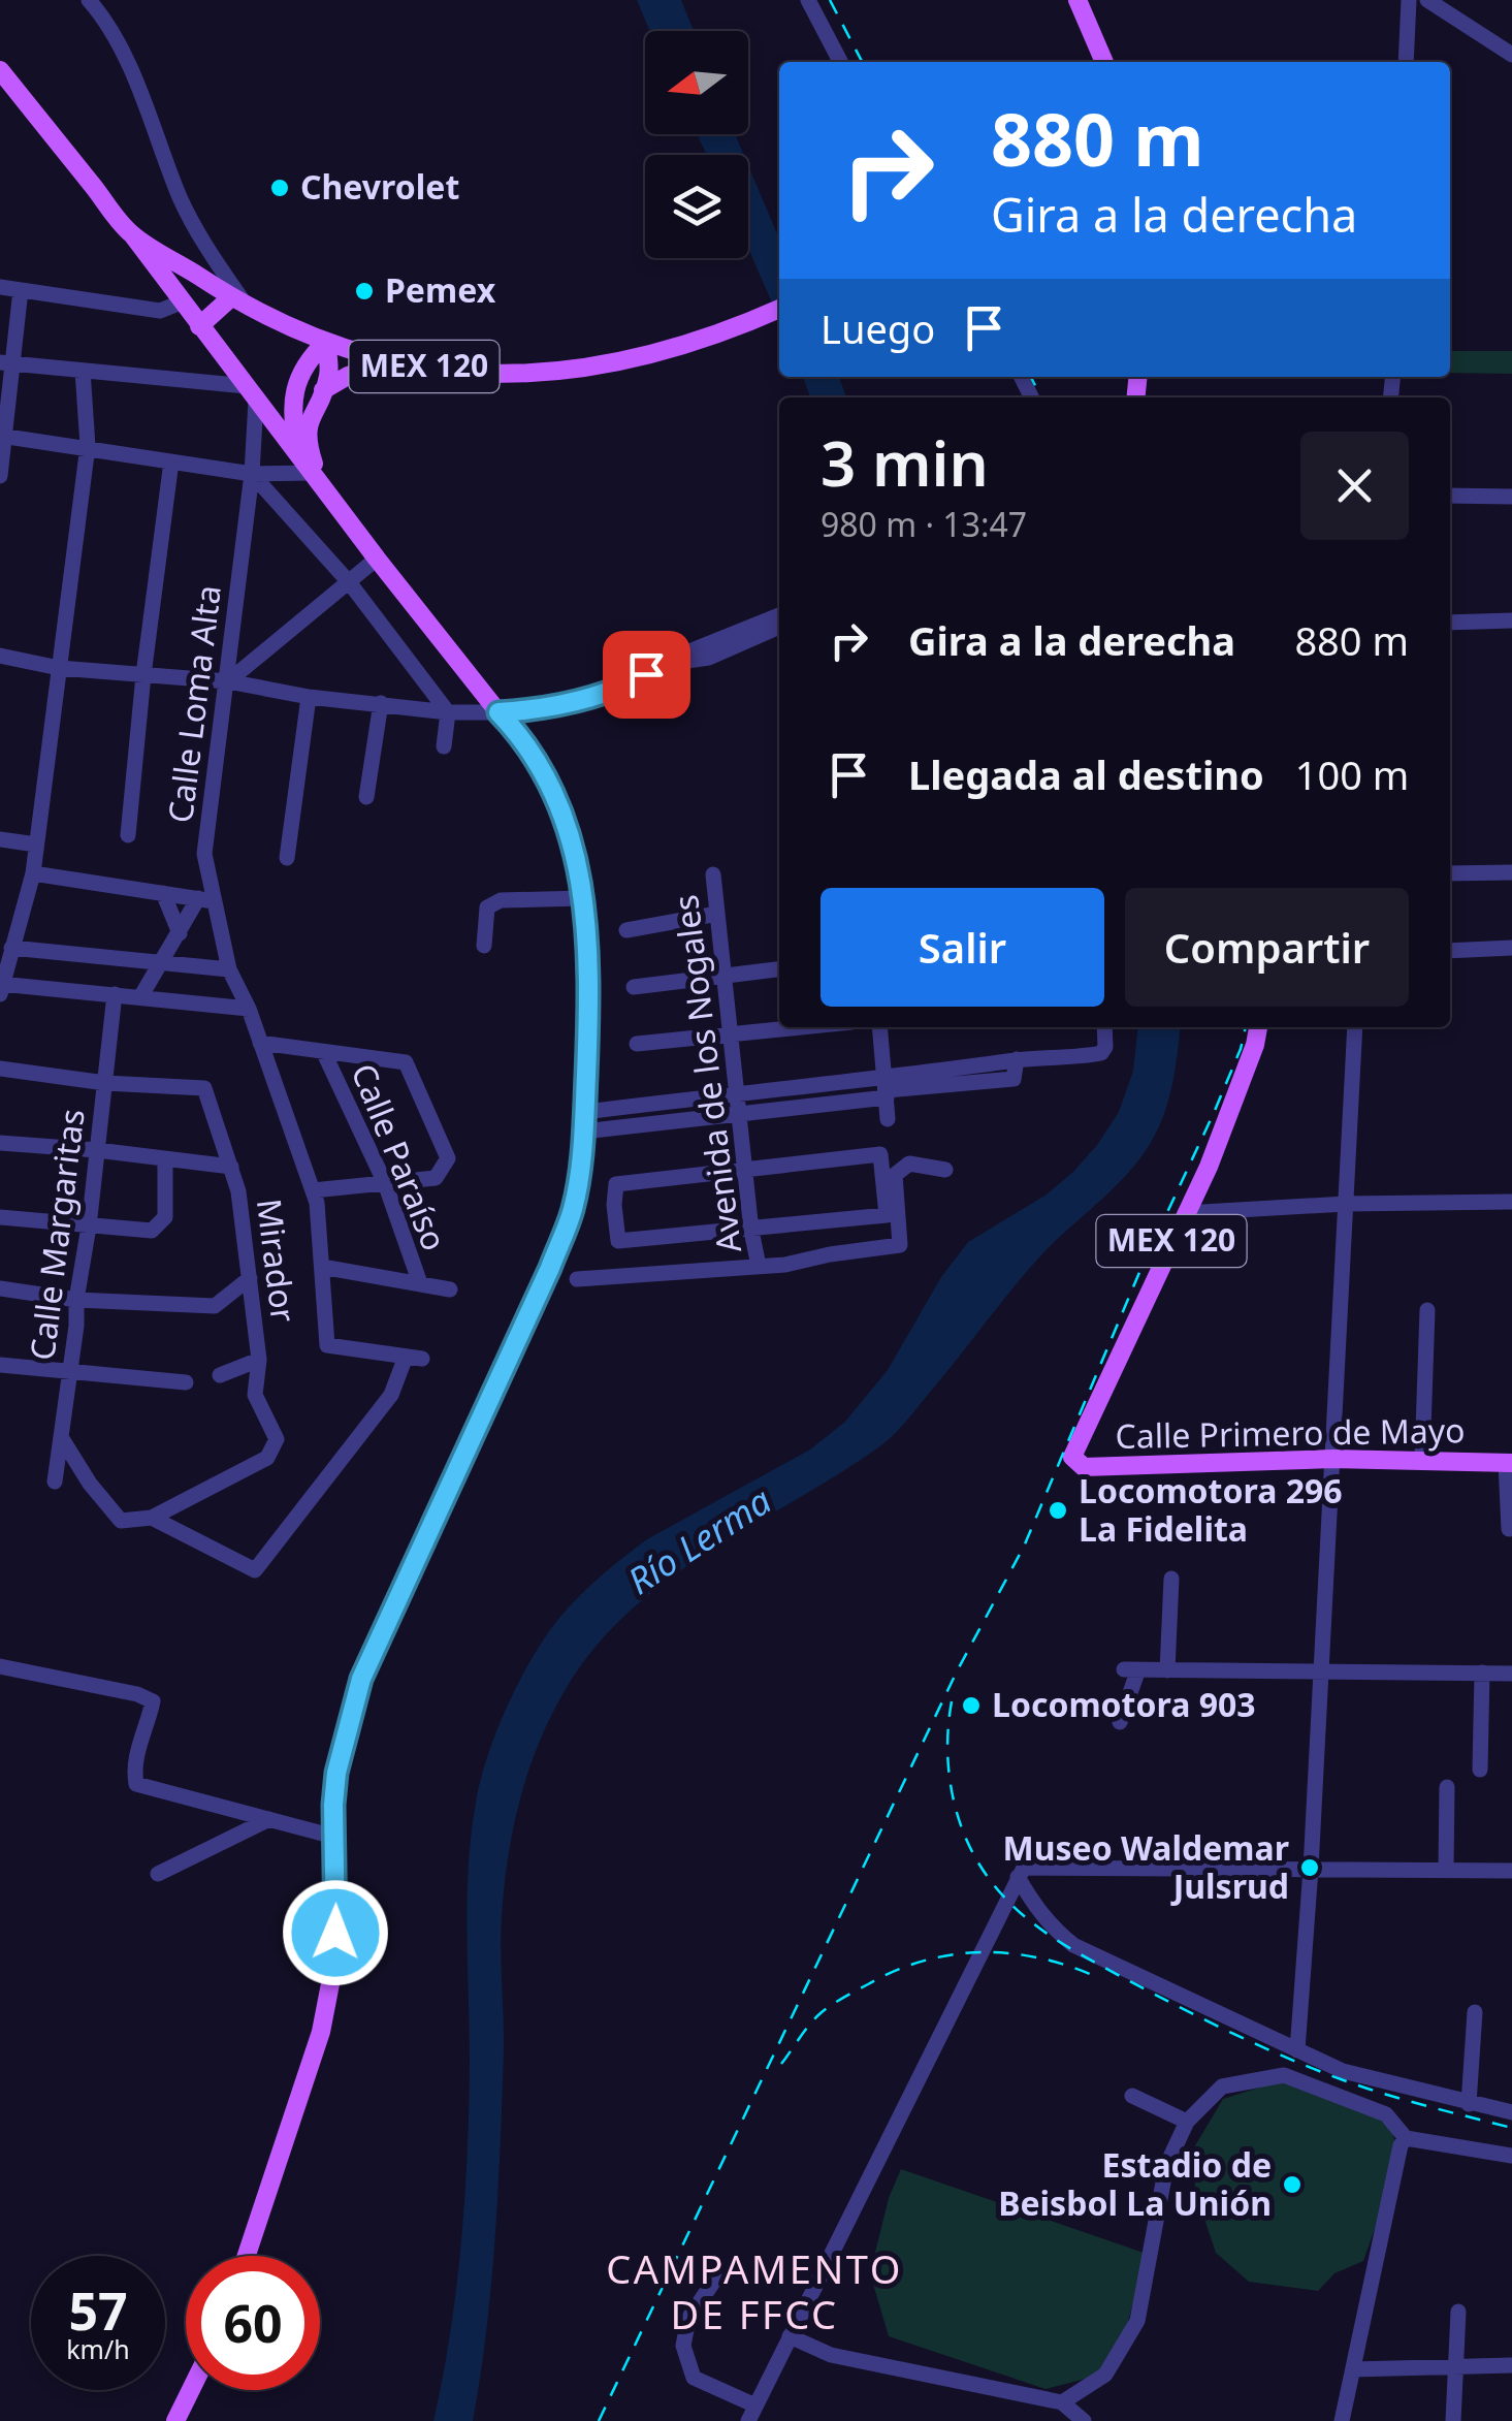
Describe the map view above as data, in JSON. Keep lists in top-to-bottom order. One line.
{"streets":{"main road":["MEX 120","Calle Primero de Mayo"],"street":["Calle Loma Alta","Avenida de los Nogales","Calle Paraíso","Calle Margaritas","Mirador"]},"crossings":[["MEX 120","Calle Primero de Mayo"],["Calle Margaritas","Mirador"]],"districts":["CAMPAMENTO DE FFCC"],"water":["Río Lerma"],"places":["Chevrolet","Pemex","Locomotora 296 La Fidelita","Locomotora 903","Museo Waldemar Julsrud","Estadio de Beisbol La Unión"],"north":"left","page":{"turn":["880 m","Gira a la derecha"],"then":"Luego","heading":["3 min","980 m · 13:47"],"list":[{"name":"Gira a la derecha","value":"880 m"},{"name":"Llegada al destino","value":"100 m"}],"buttons":["Salir","Compartir"],"speed":"57 km/h","limit":"60"}}
